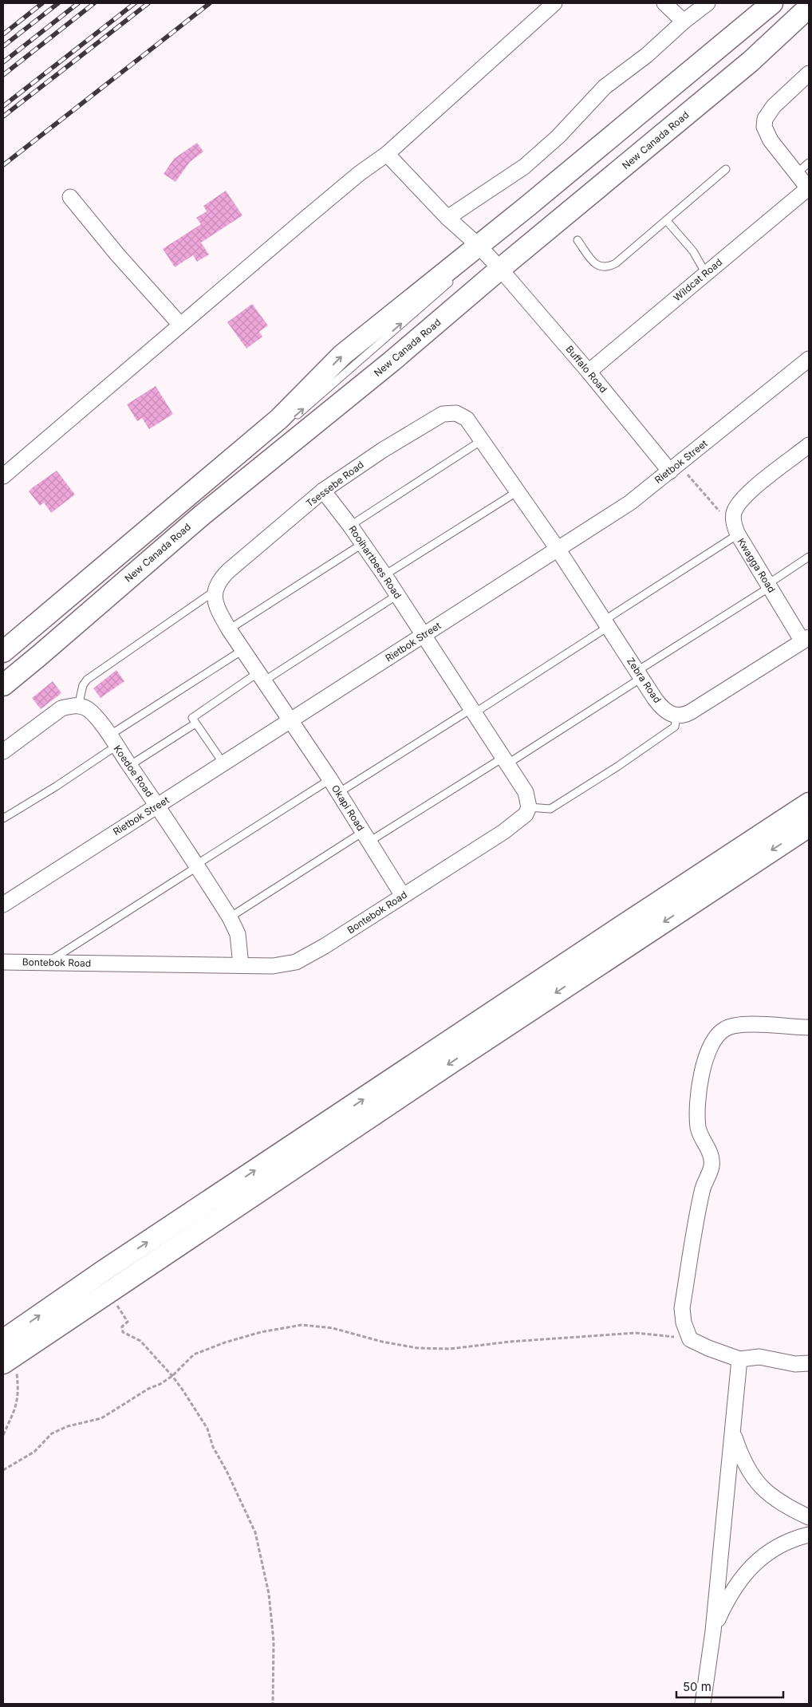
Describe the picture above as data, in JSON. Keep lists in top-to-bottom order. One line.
{"streets":{"main road":["New Canada Road"],"street":["Wildcat Road","Buffalo Road","Rietbok Street","Tsessebe Road","Rooihartbees Road","Kwagga Road","Zebra Road","Koedoe Road","Okapi Road","Bontebok Road"]},"crossings":[["New Canada Road","Buffalo Road"],["Wildcat Road","Buffalo Road"],["Buffalo Road","Rietbok Street"],["Rietbok Street","Tsessebe Road"],["Rietbok Street","Rooihartbees Road"],["Rietbok Street","Zebra Road"],["Rietbok Street","Koedoe Road"],["Rietbok Street","Okapi Road"],["Tsessebe Road","Rooihartbees Road"],["Tsessebe Road","Zebra Road"],["Koedoe Road","Bontebok Road"],["Okapi Road","Bontebok Road"]],"scale_bar":"50 m"}
